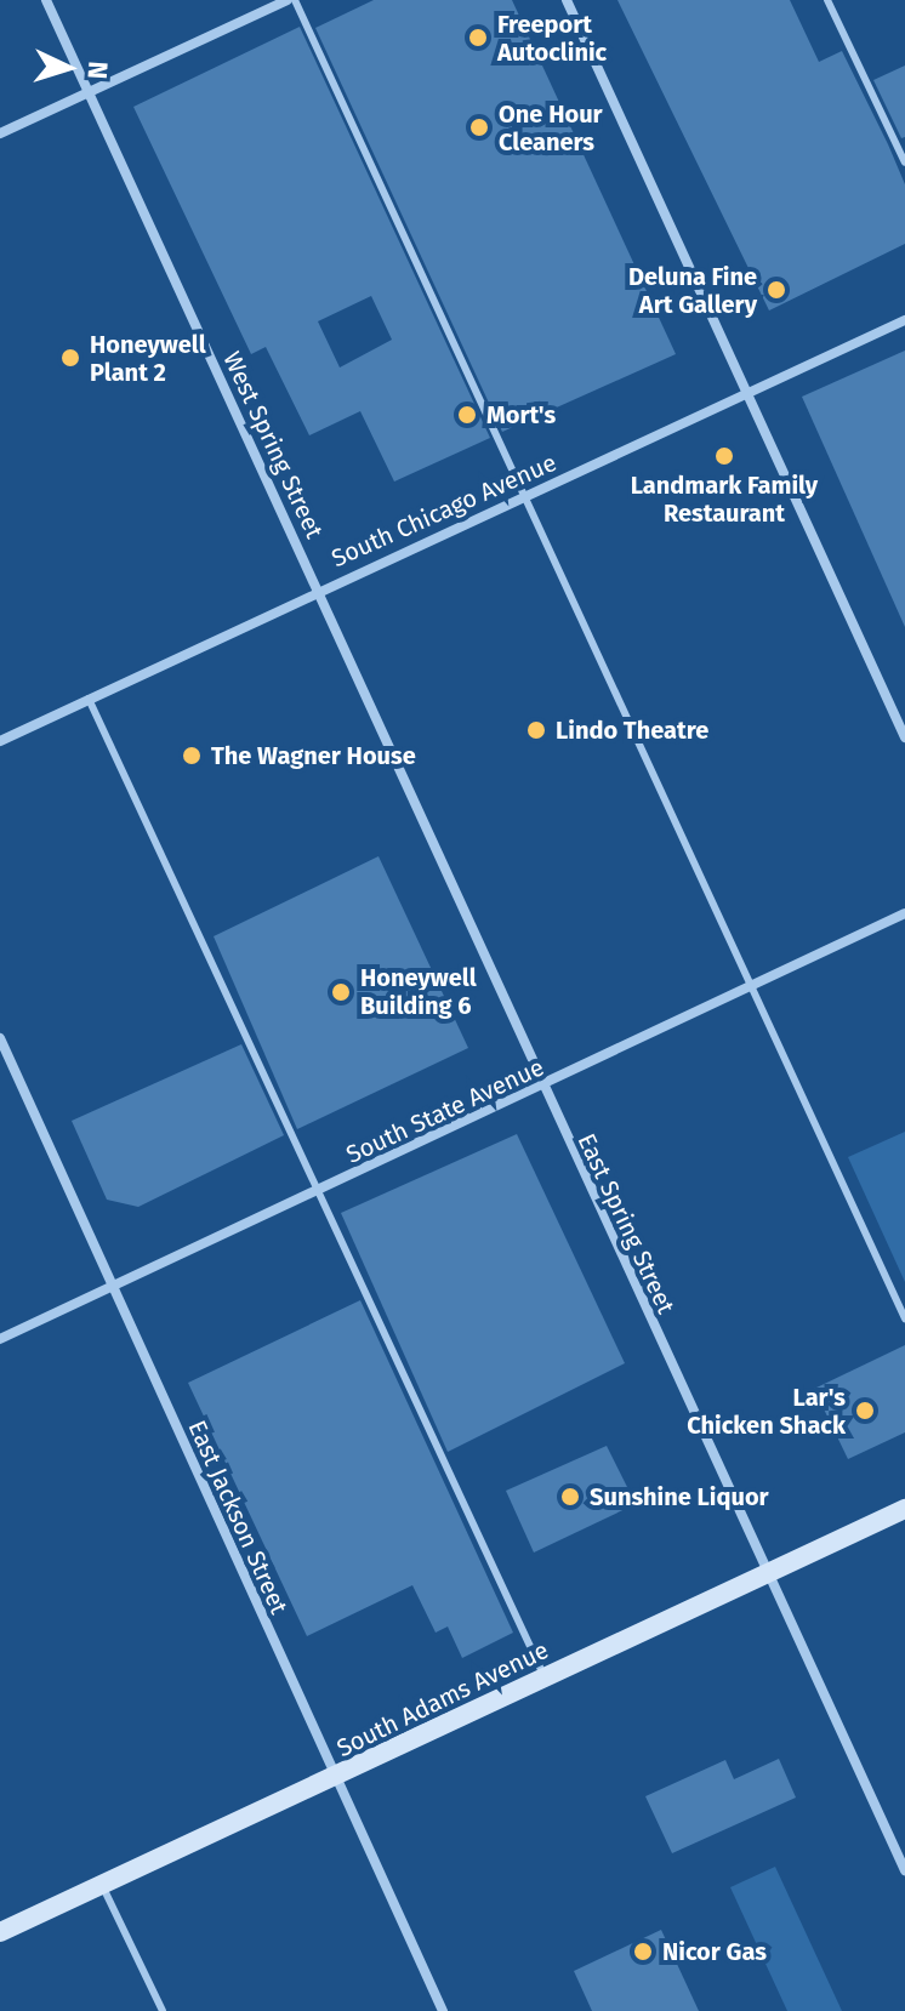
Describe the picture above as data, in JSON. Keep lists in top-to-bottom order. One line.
{"streets":{"street":["West Spring Street","South Chicago Avenue","South State Avenue","East Spring Street","East Jackson Street","South Adams Avenue"]},"crossings":[["West Spring Street","South Chicago Avenue"],["West Spring Street","East Spring Street"],["South Chicago Avenue","East Spring Street"],["South State Avenue","East Spring Street"],["South State Avenue","East Jackson Street"],["East Spring Street","South Adams Avenue"],["East Jackson Street","South Adams Avenue"]],"places":["Freeport Autoclinic","One Hour Cleaners","Deluna Fine Art Gallery","Honeywell Plant 2","Mort's","Landmark Family Restaurant","Lindo Theatre","The Wagner House","Honeywell Building 6","Lar's Chicken Shack","Sunshine Liquor","Nicor Gas"],"north":"right"}
